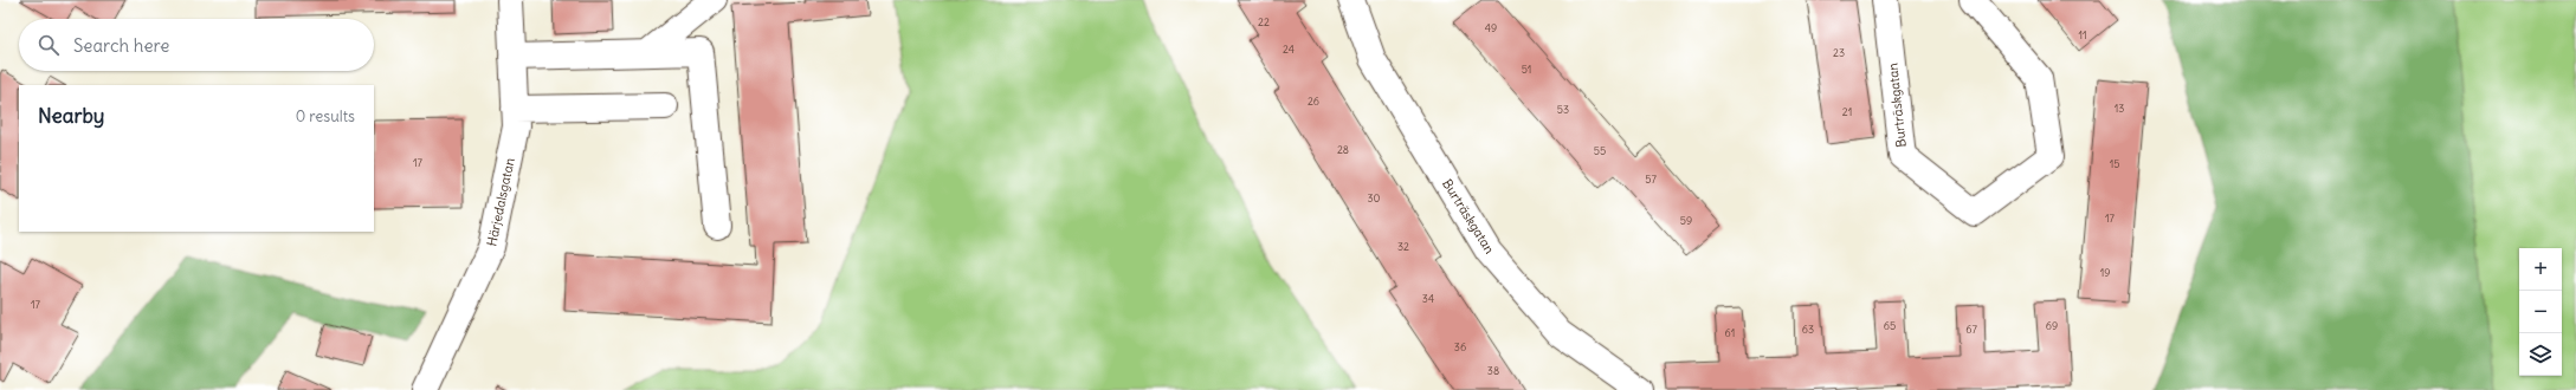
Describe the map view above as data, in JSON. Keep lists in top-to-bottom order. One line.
{"streets":{"street":["Burträskgatan","Härjedalsgatan"]},"house_numbers":["22","49","11","24","23","51","26","13","53","21","28","55","17","15","57","30","17","59","32","19","34","17","65","69","63","67","61","36","38"],"page":{"search":"Search here","heading":["Nearby","0 results"],"map_buttons":["+","−"]}}
